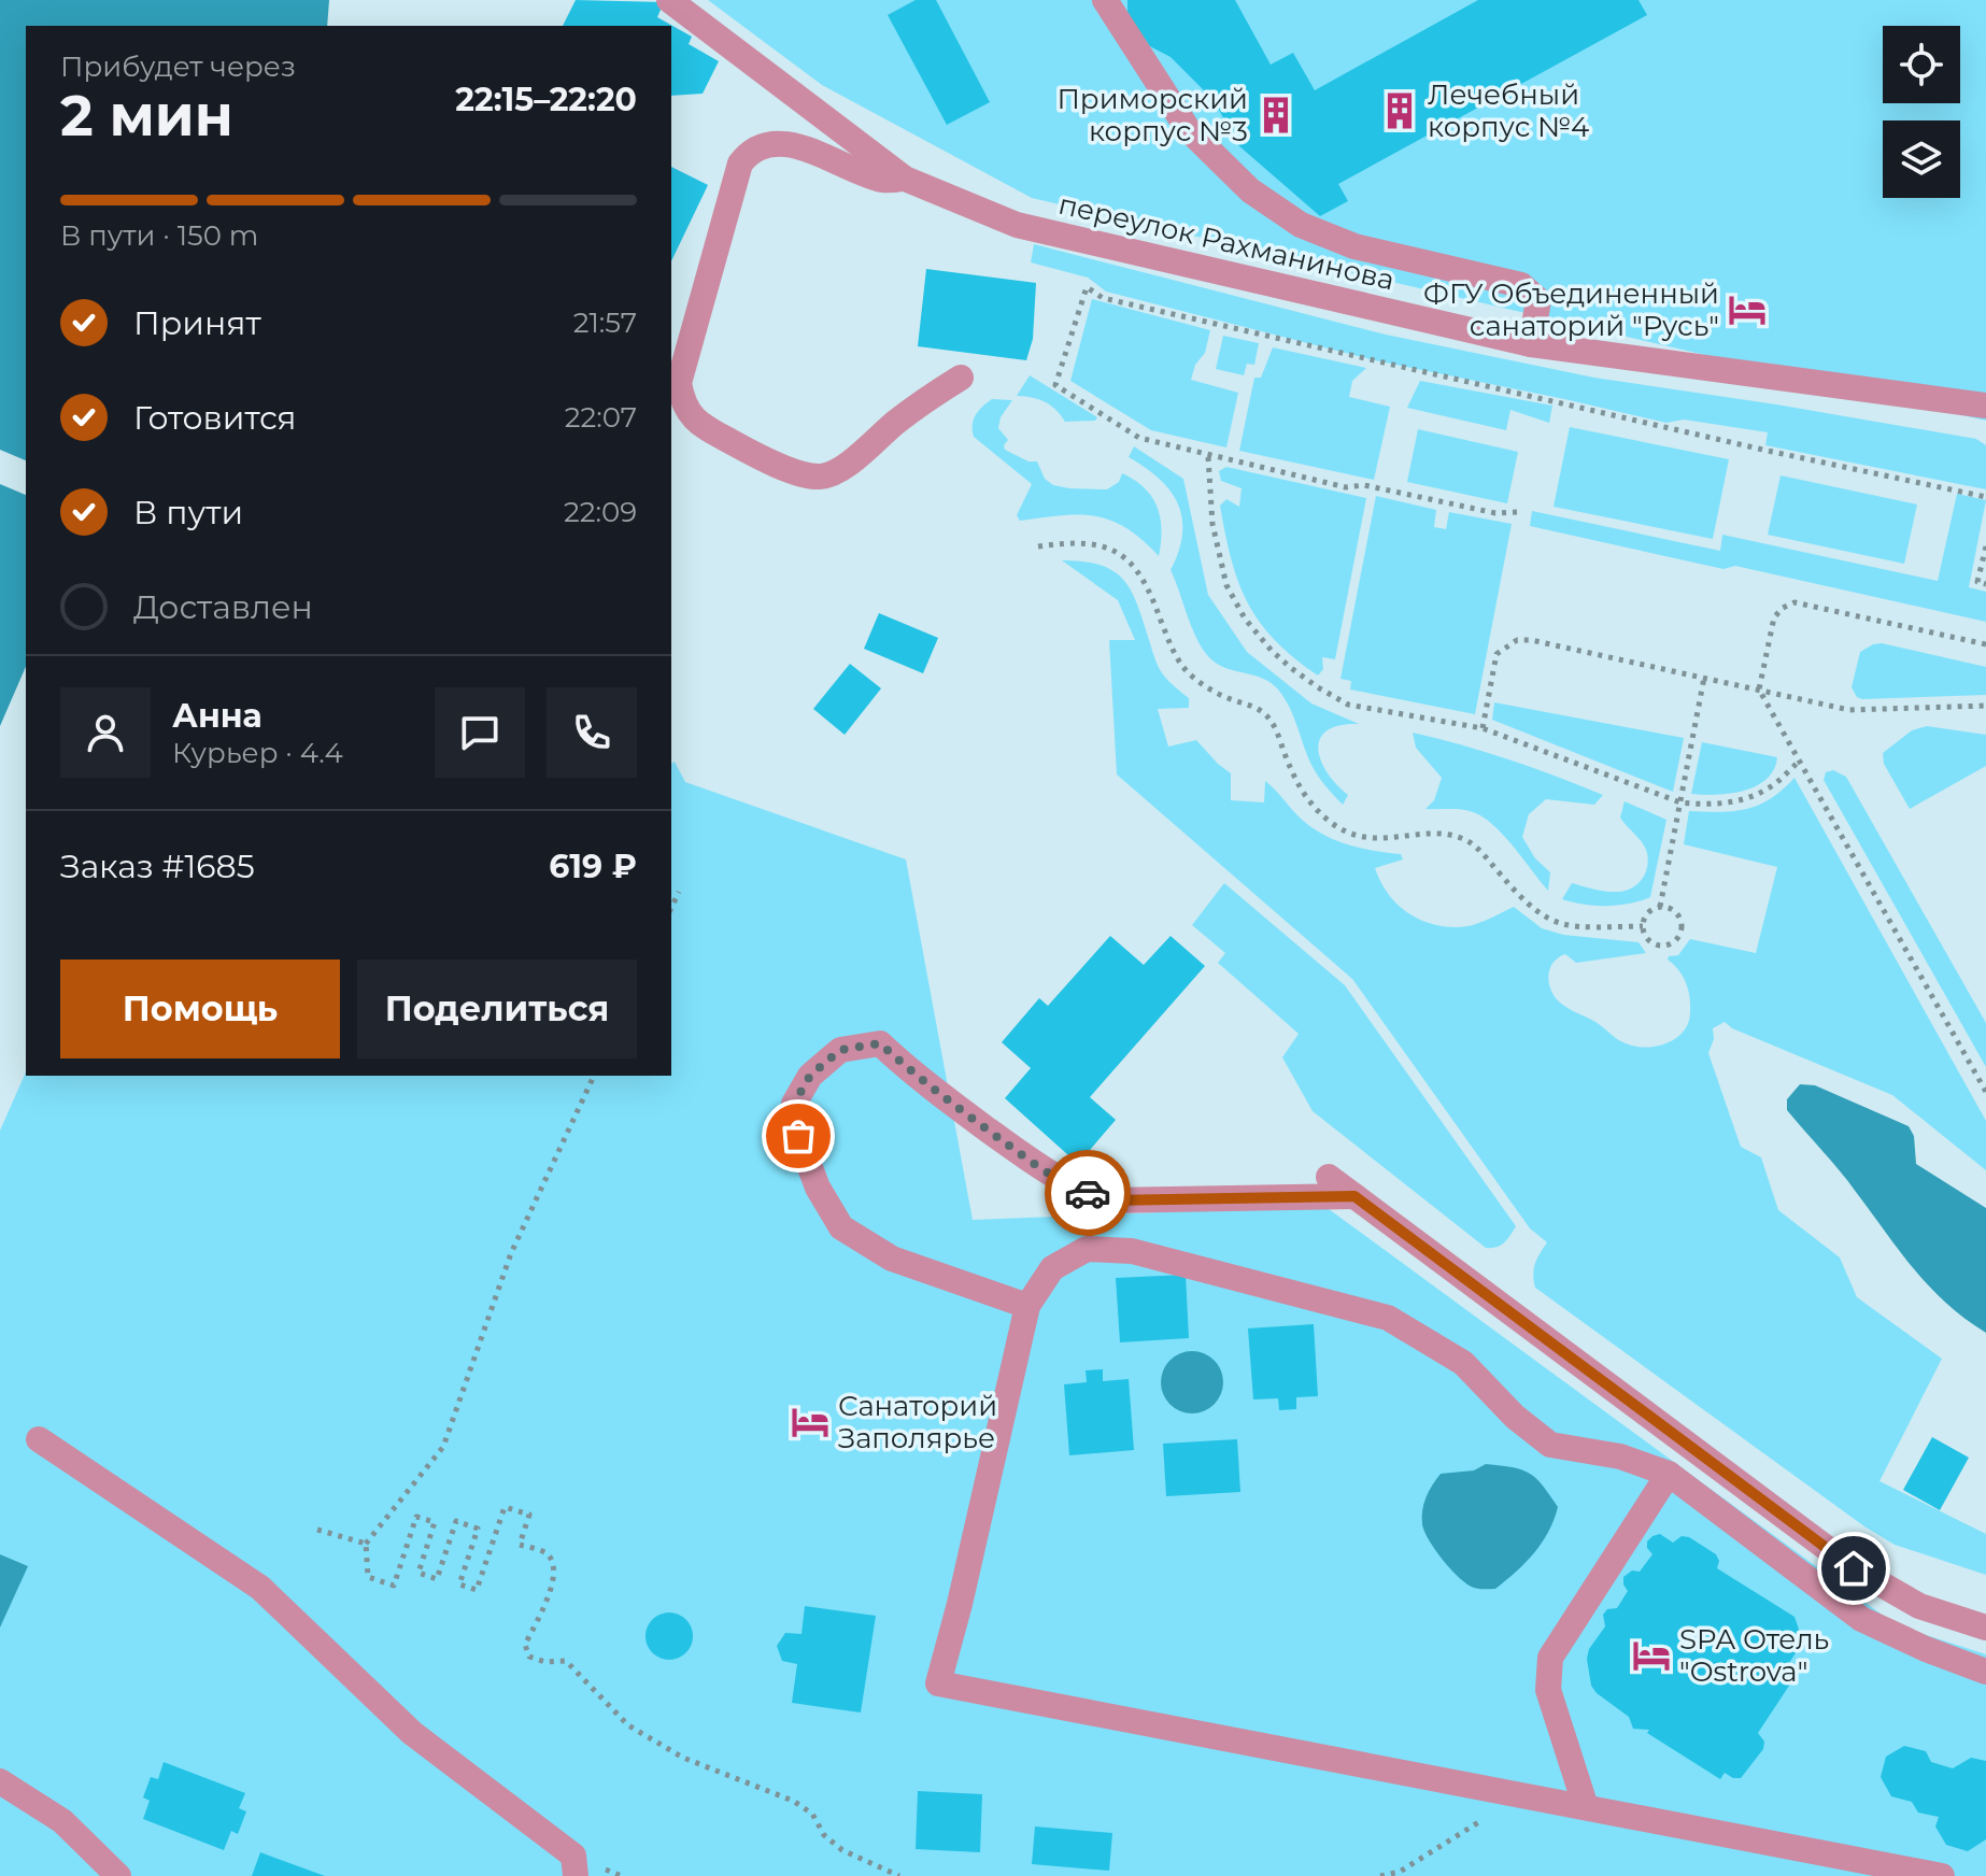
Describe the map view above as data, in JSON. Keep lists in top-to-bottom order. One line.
{"streets":{"lane":["переулок Рахманинова"]},"places":{"building":["Лечебный корпус №4","Приморский корпус №3"],"hotel":["ФГУ Объединенный санаторий \"Русь\"","Санаторий Заполярье","SPA Отель \"Ostrova\""]},"page":{"heading":["2 мин","Прибудет через","22:15–22:20"],"panel":["Анна","Курьер · 4.4","Заказ #1685","619 ₽"],"bar":"В пути · 150 m","list":[["Принят","21:57"],["Готовится","22:07"],["В пути","22:09"],"Доставлен"],"buttons":["Помощь","Поделиться"]}}
